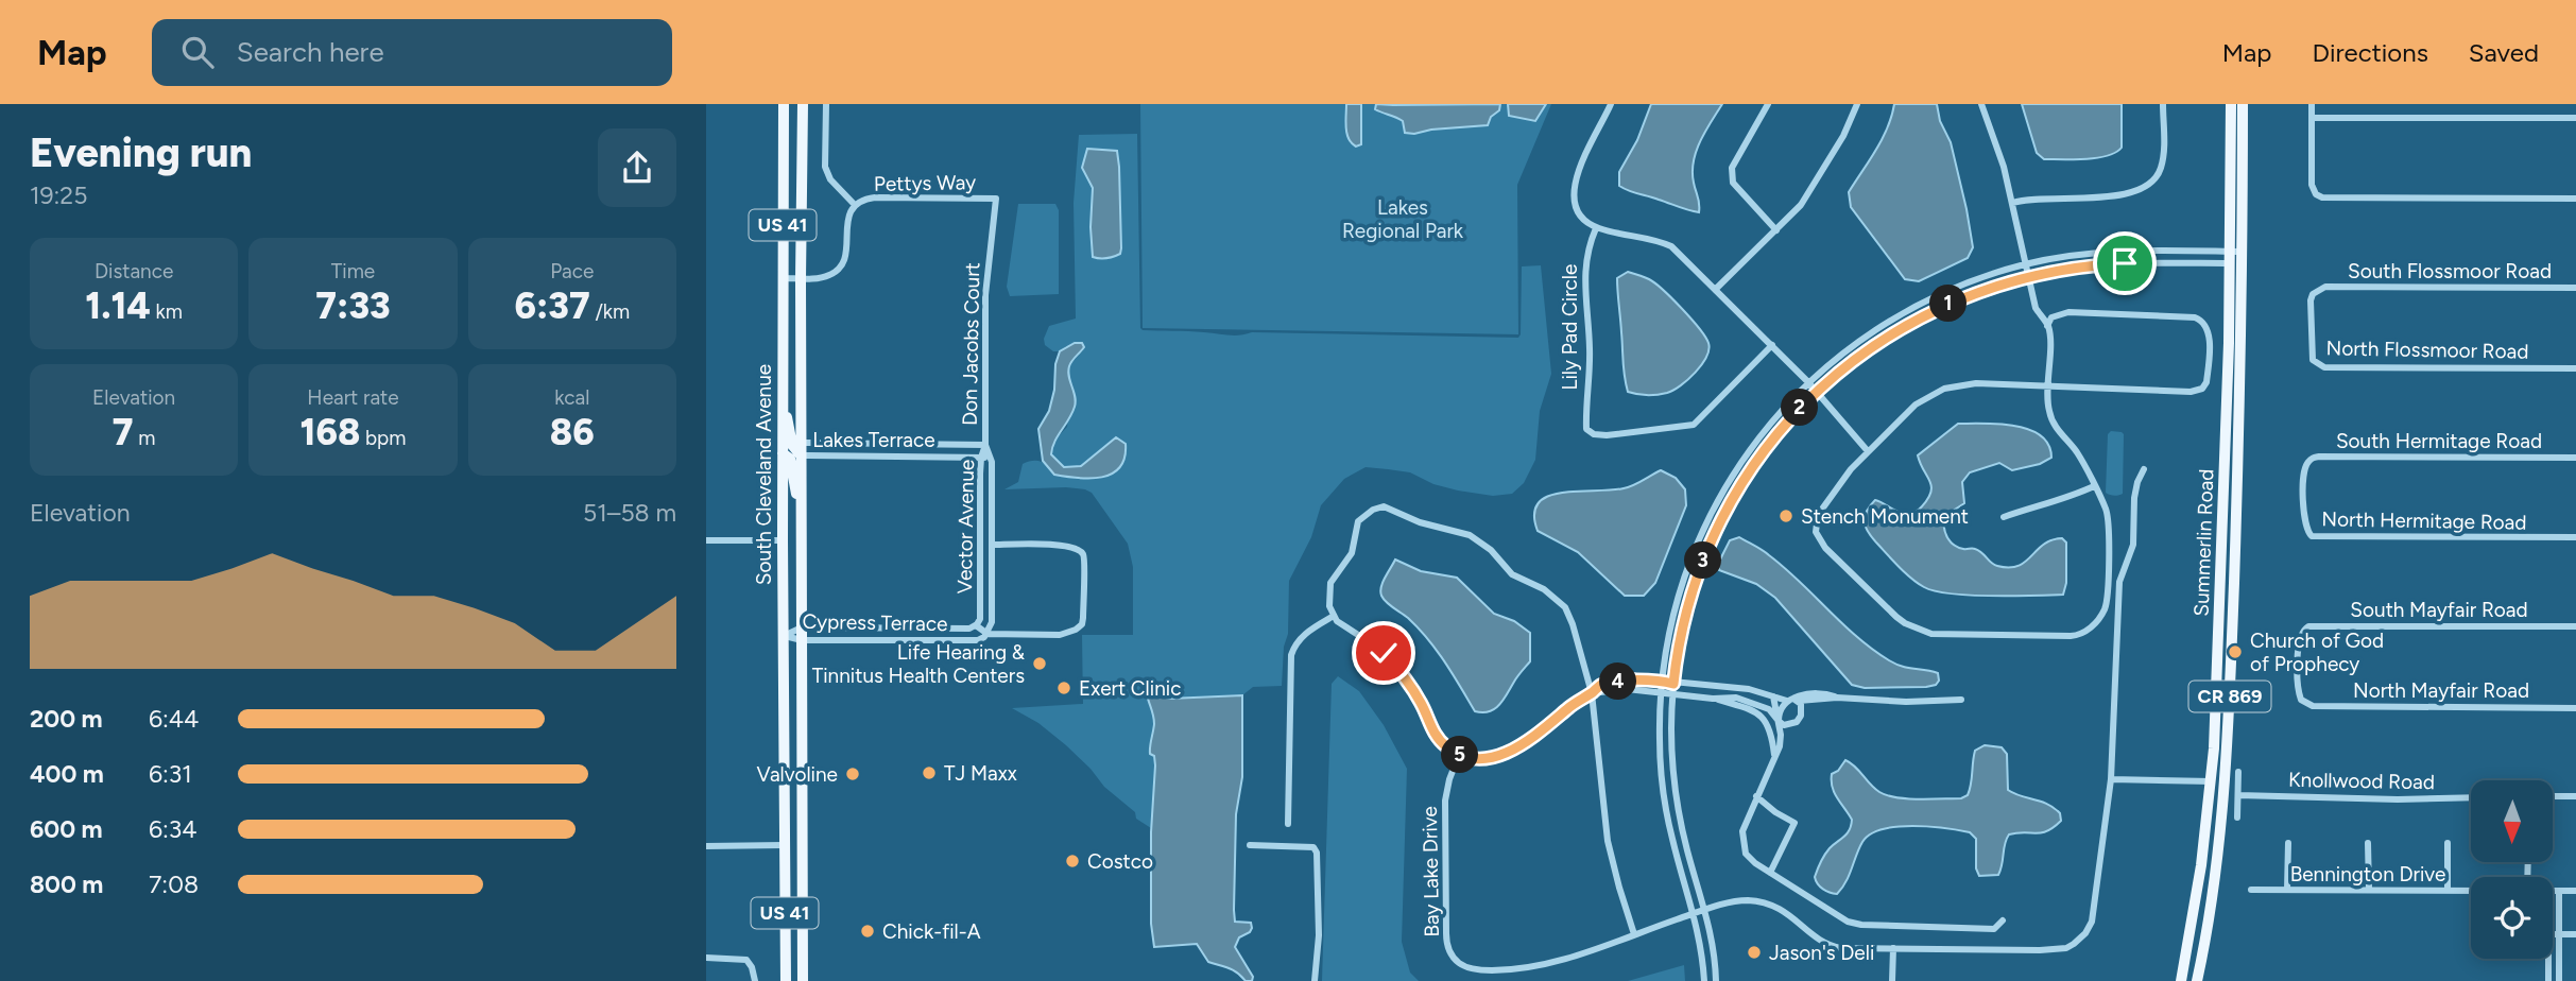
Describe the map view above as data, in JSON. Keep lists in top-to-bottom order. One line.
{"streets":{"main road":["US 41","South Cleveland Avenue","Summerlin Road","CR 869"],"street":["Pettys Way","South Flossmoor Road","Lily Pad Circle","Don Jacobs Court","North Flossmoor Road","Lakes Terrace","South Hermitage Road","North Hermitage Road","Vector Avenue","South Mayfair Road","Cypress Terrace","North Mayfair Road","Knollwood Road","Bay Lake Drive","Bennington Drive"]},"crossings":[["Pettys Way","Don Jacobs Court"],["Pettys Way","South Cleveland Avenue"],["US 41","South Cleveland Avenue"],["South Flossmoor Road","North Flossmoor Road"],["Don Jacobs Court","Lakes Terrace"],["Don Jacobs Court","Vector Avenue"],["Lakes Terrace","South Cleveland Avenue"],["Lakes Terrace","Vector Avenue"],["South Hermitage Road","North Hermitage Road"],["South Cleveland Avenue","Cypress Terrace"],["Vector Avenue","Cypress Terrace"],["South Mayfair Road","North Mayfair Road"]],"parks":["Lakes Regional Park"],"places":["Stench Monument","Church of God of Prophecy","Life Hearing & Tinnitus Health Centers","Exert Clinic","TJ Maxx","Valvoline","Costco","Chick-fil-A","Jason's Deli"],"north":"bottom","page":{"header":"Map","search":"Search here","nav":["Map","Directions","Saved"],"heading":["Evening run","19:25"],"stats":[["Distance","1.14 km"],["Time","7:33"],["Pace","6:37 /km"],["Elevation","7 m"],["Heart rate","168 bpm"],["kcal","86"]],"pins":["1","2","3","4","5"],"chart":["Elevation","51–58 m"],"list":[{"name":"200 m","note":"6:44"},{"name":"400 m","note":"6:31"},{"name":"600 m","note":"6:34"},{"name":"800 m","note":"7:08"}]}}
